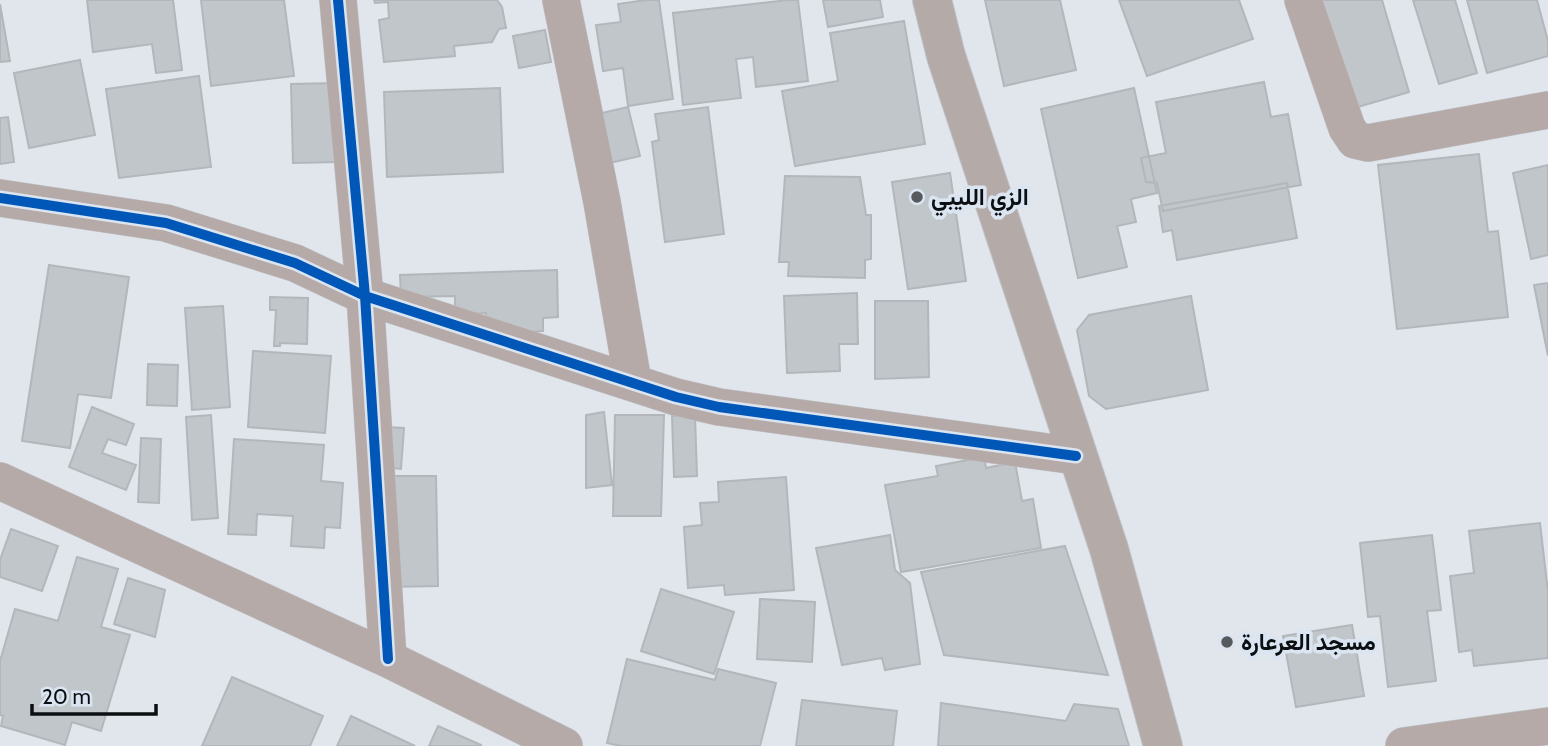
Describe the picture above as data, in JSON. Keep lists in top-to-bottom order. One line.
{"places":["الزي الليبي","مسجد العرعارة"],"scale_bar":"20 m"}
